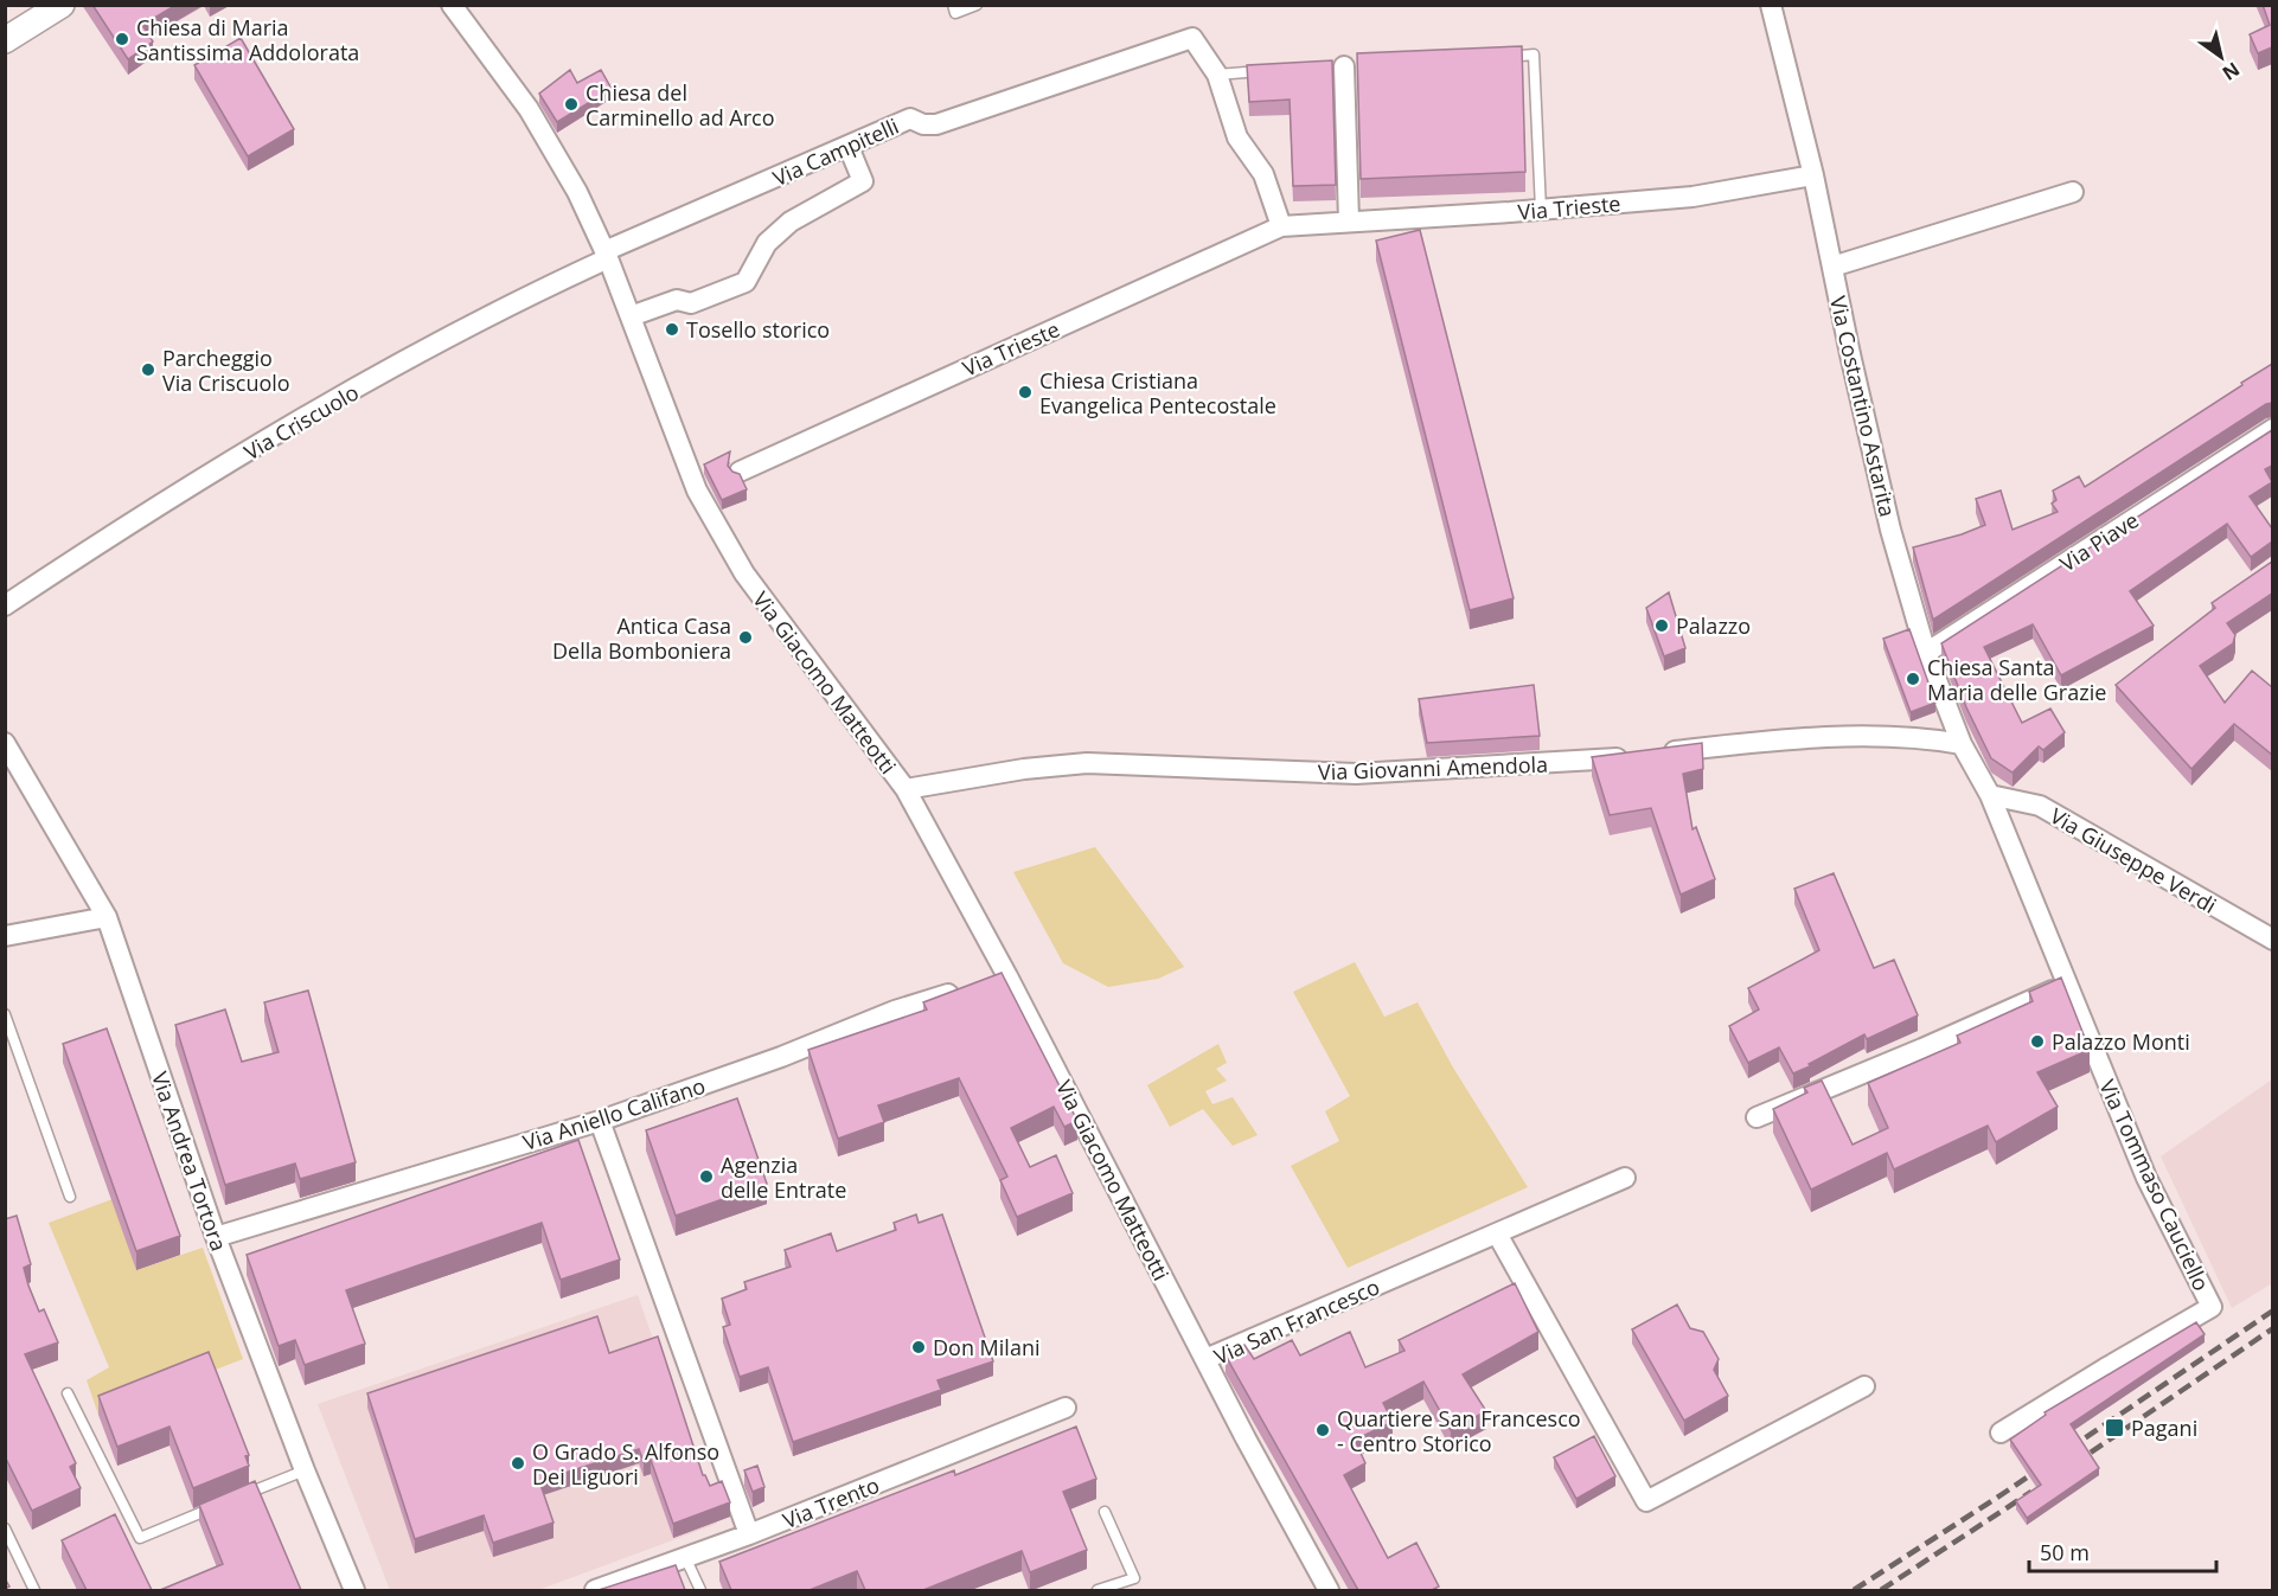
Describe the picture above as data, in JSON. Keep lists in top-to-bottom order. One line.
{"streets":{"street":["Via Campitelli","Via Trieste","Via Costantino Astarita","Via Criscuolo","Via Piave","Via Giacomo Matteotti","Via Giovanni Amendola","Via Giuseppe Verdi","Via Aniello Califano","Via Andrea Tortora","Via Tommaso Cauciello","Via San Francesco","Via Trento"]},"crossings":[["Via Campitelli","Via Criscuolo"],["Via Campitelli","Via Giacomo Matteotti"],["Via Trieste","Via Costantino Astarita"],["Via Costantino Astarita","Via Piave"],["Via Costantino Astarita","Via Giovanni Amendola"],["Via Costantino Astarita","Via Giuseppe Verdi"],["Via Costantino Astarita","Via Tommaso Cauciello"],["Via Criscuolo","Via Giacomo Matteotti"],["Via Giacomo Matteotti","Via Giovanni Amendola"],["Via Giacomo Matteotti","Via San Francesco"],["Via Giuseppe Verdi","Via Tommaso Cauciello"],["Via Aniello Califano","Via Andrea Tortora"]],"places":{"other":["Chiesa di Maria Santissima Addolorata","Chiesa del Carminello ad Arco","Tosello storico","Parcheggio Via Criscuolo","Chiesa Cristiana Evangelica Pentecostale","Palazzo","Antica Casa Della Bomboniera","Chiesa Santa Maria delle Grazie","Palazzo Monti","Agenzia delle Entrate","Don Milani","Quartiere San Francesco - Centro Storico","O Grado S. Alfonso Dei Liguori"],"transit":["Pagani"]},"scale_bar":"50 m","north":"bottom right"}
